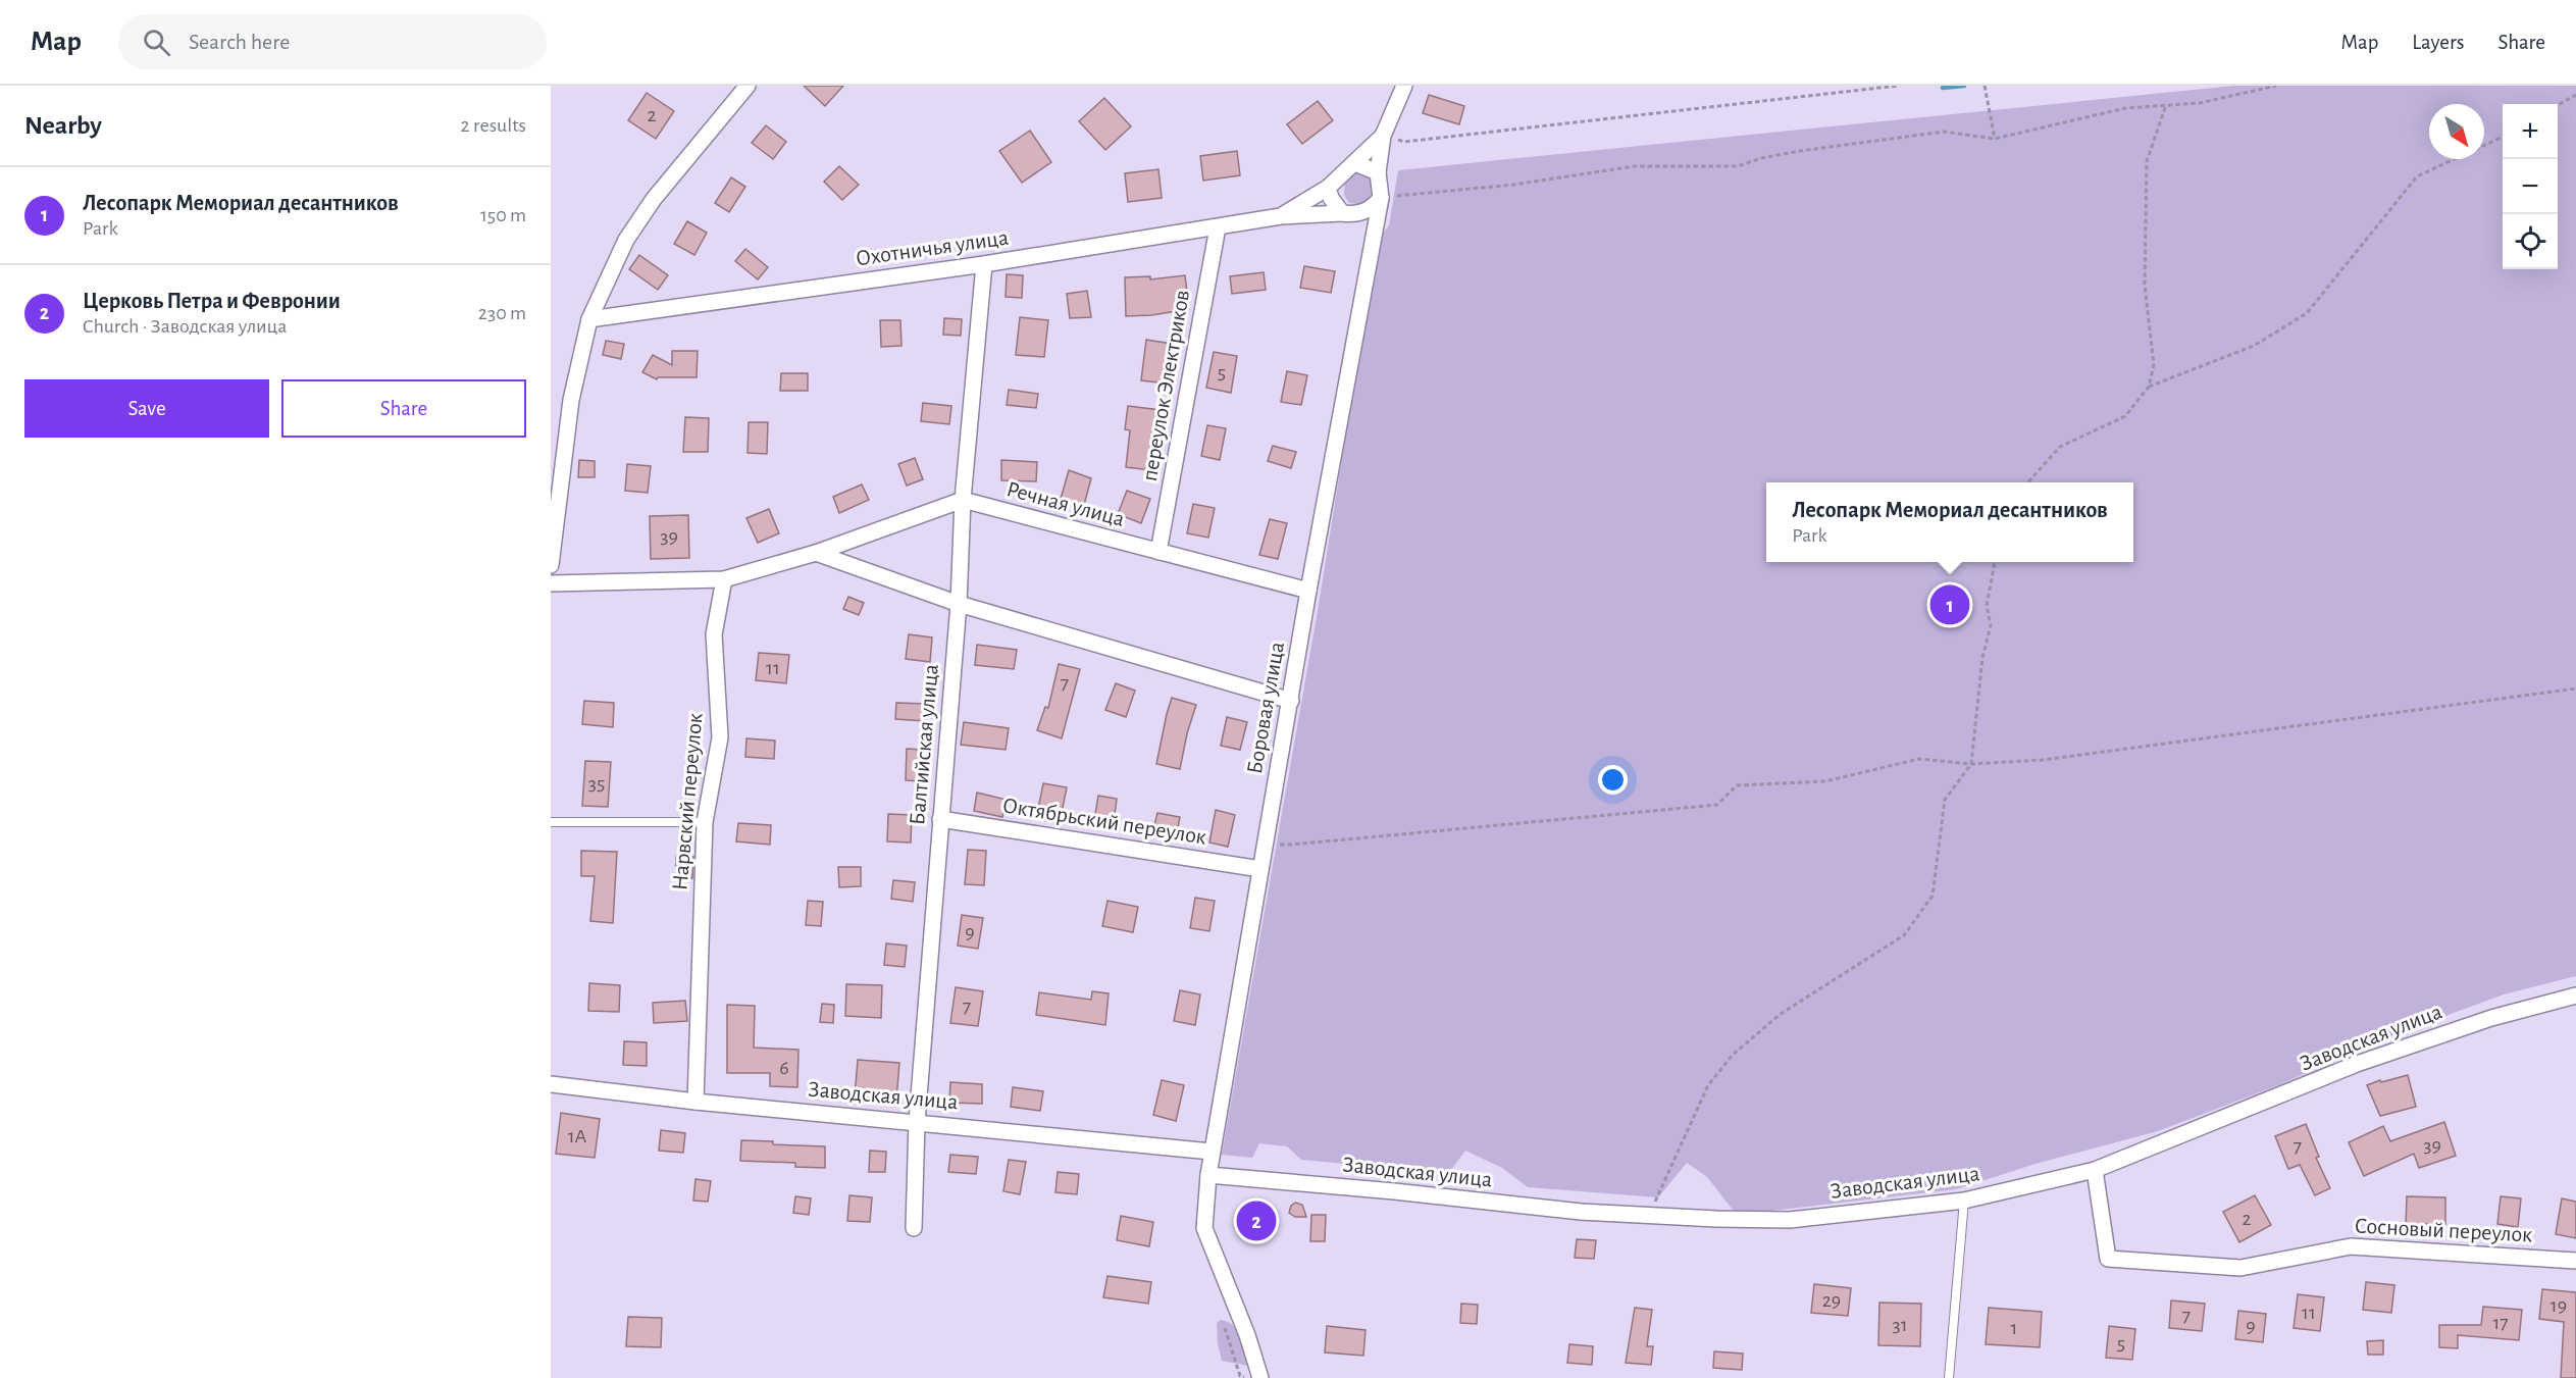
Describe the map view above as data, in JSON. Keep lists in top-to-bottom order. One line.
{"streets":{"street":["Охотничья улица","переулок Электриков","Речная улица","Боровая улица","Балтийская улица","Нарвский переулок","Октябрьский переулок","Заводская улица","Сосновый переулок"]},"crossings":[["Охотничья улица","переулок Электриков"],["Охотничья улица","Боровая улица"],["Охотничья улица","Балтийская улица"],["переулок Электриков","Речная улица"],["Речная улица","Боровая улица"],["Речная улица","Балтийская улица"],["Боровая улица","Октябрьский переулок"],["Боровая улица","Заводская улица"],["Балтийская улица","Октябрьский переулок"],["Балтийская улица","Заводская улица"],["Нарвский переулок","Заводская улица"],["Заводская улица","Сосновый переулок"]],"house_numbers":["2","5","39","11","7","35","9","7","6","1А","39","7","2","29","19","11","7","17","31","9","1","5"],"north":"bottom right","page":{"header":"Map","search":"Search here","nav":["Map","Layers","Share"],"heading":["Nearby","2 results"],"map_buttons":["+","−"],"list":[{"mark":"1","name":"Лесопарк Мемориал десантников","note":"Park","value":"150 m"},{"mark":"2","name":"Церковь Петра и Февронии","note":"Church · Заводская улица","value":"230 m"}],"buttons":["Save","Share"],"popup":["Лесопарк Мемориал десантников","Park"],"pins":["1","2"]}}
